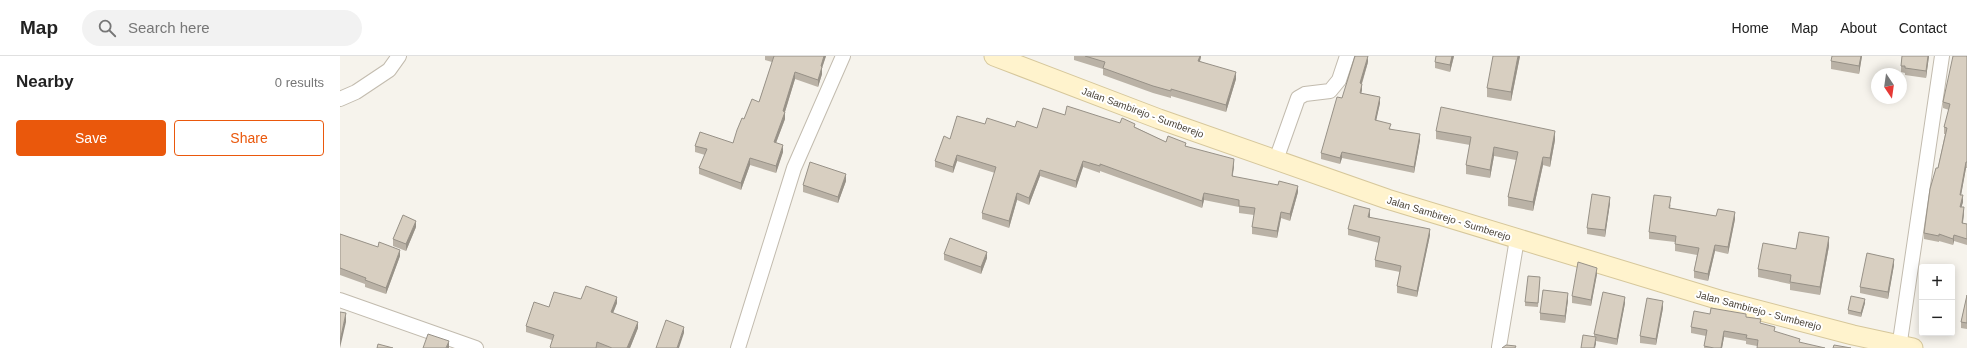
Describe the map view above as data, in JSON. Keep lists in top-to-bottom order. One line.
{"streets":{"main road":["Jalan Sambirejo - Sumberejo"]},"north":"bottom","page":{"header":"Map","search":"Search here","nav":["Home","Map","About","Contact"],"heading":["Nearby","0 results"],"buttons":["Save","Share"],"map_buttons":["+","−"]}}
